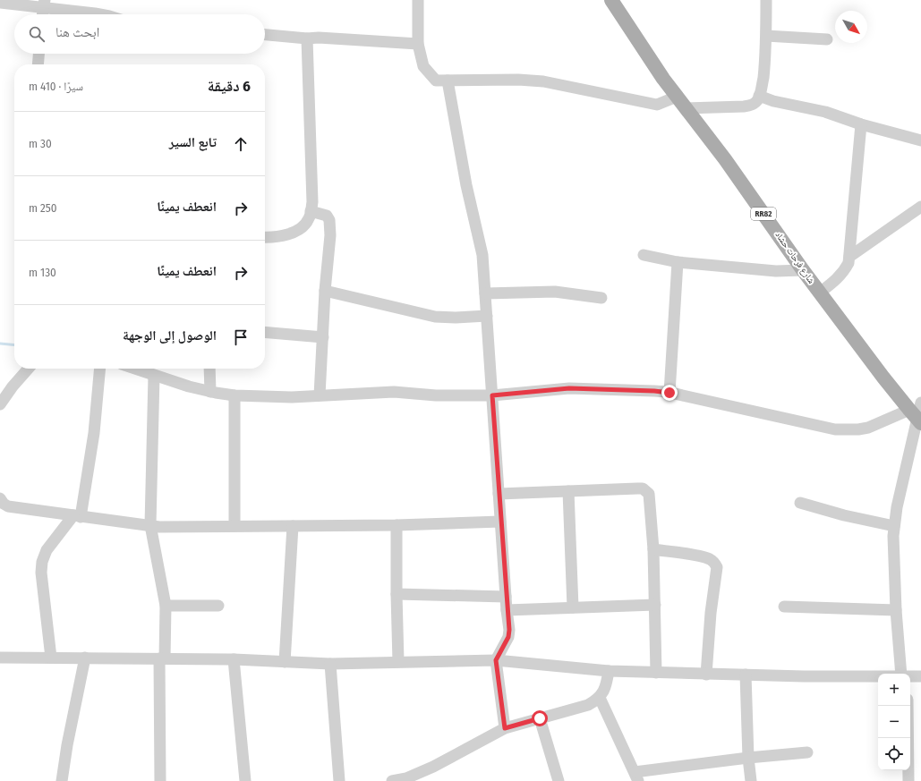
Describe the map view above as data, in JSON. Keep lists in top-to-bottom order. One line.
{"streets":{"main road":["RR82","شارع فرحات حشاد"]},"north":"bottom right","page":{"search":"ابحث هنا","heading":["6 دقيقة","سيرًا · 410 m"],"list":[["تابع السير","30 m"],["انعطف يمينًا","250 m"],["انعطف يمينًا","130 m"],"الوصول إلى الوجهة"],"map_buttons":["+","−"]}}
